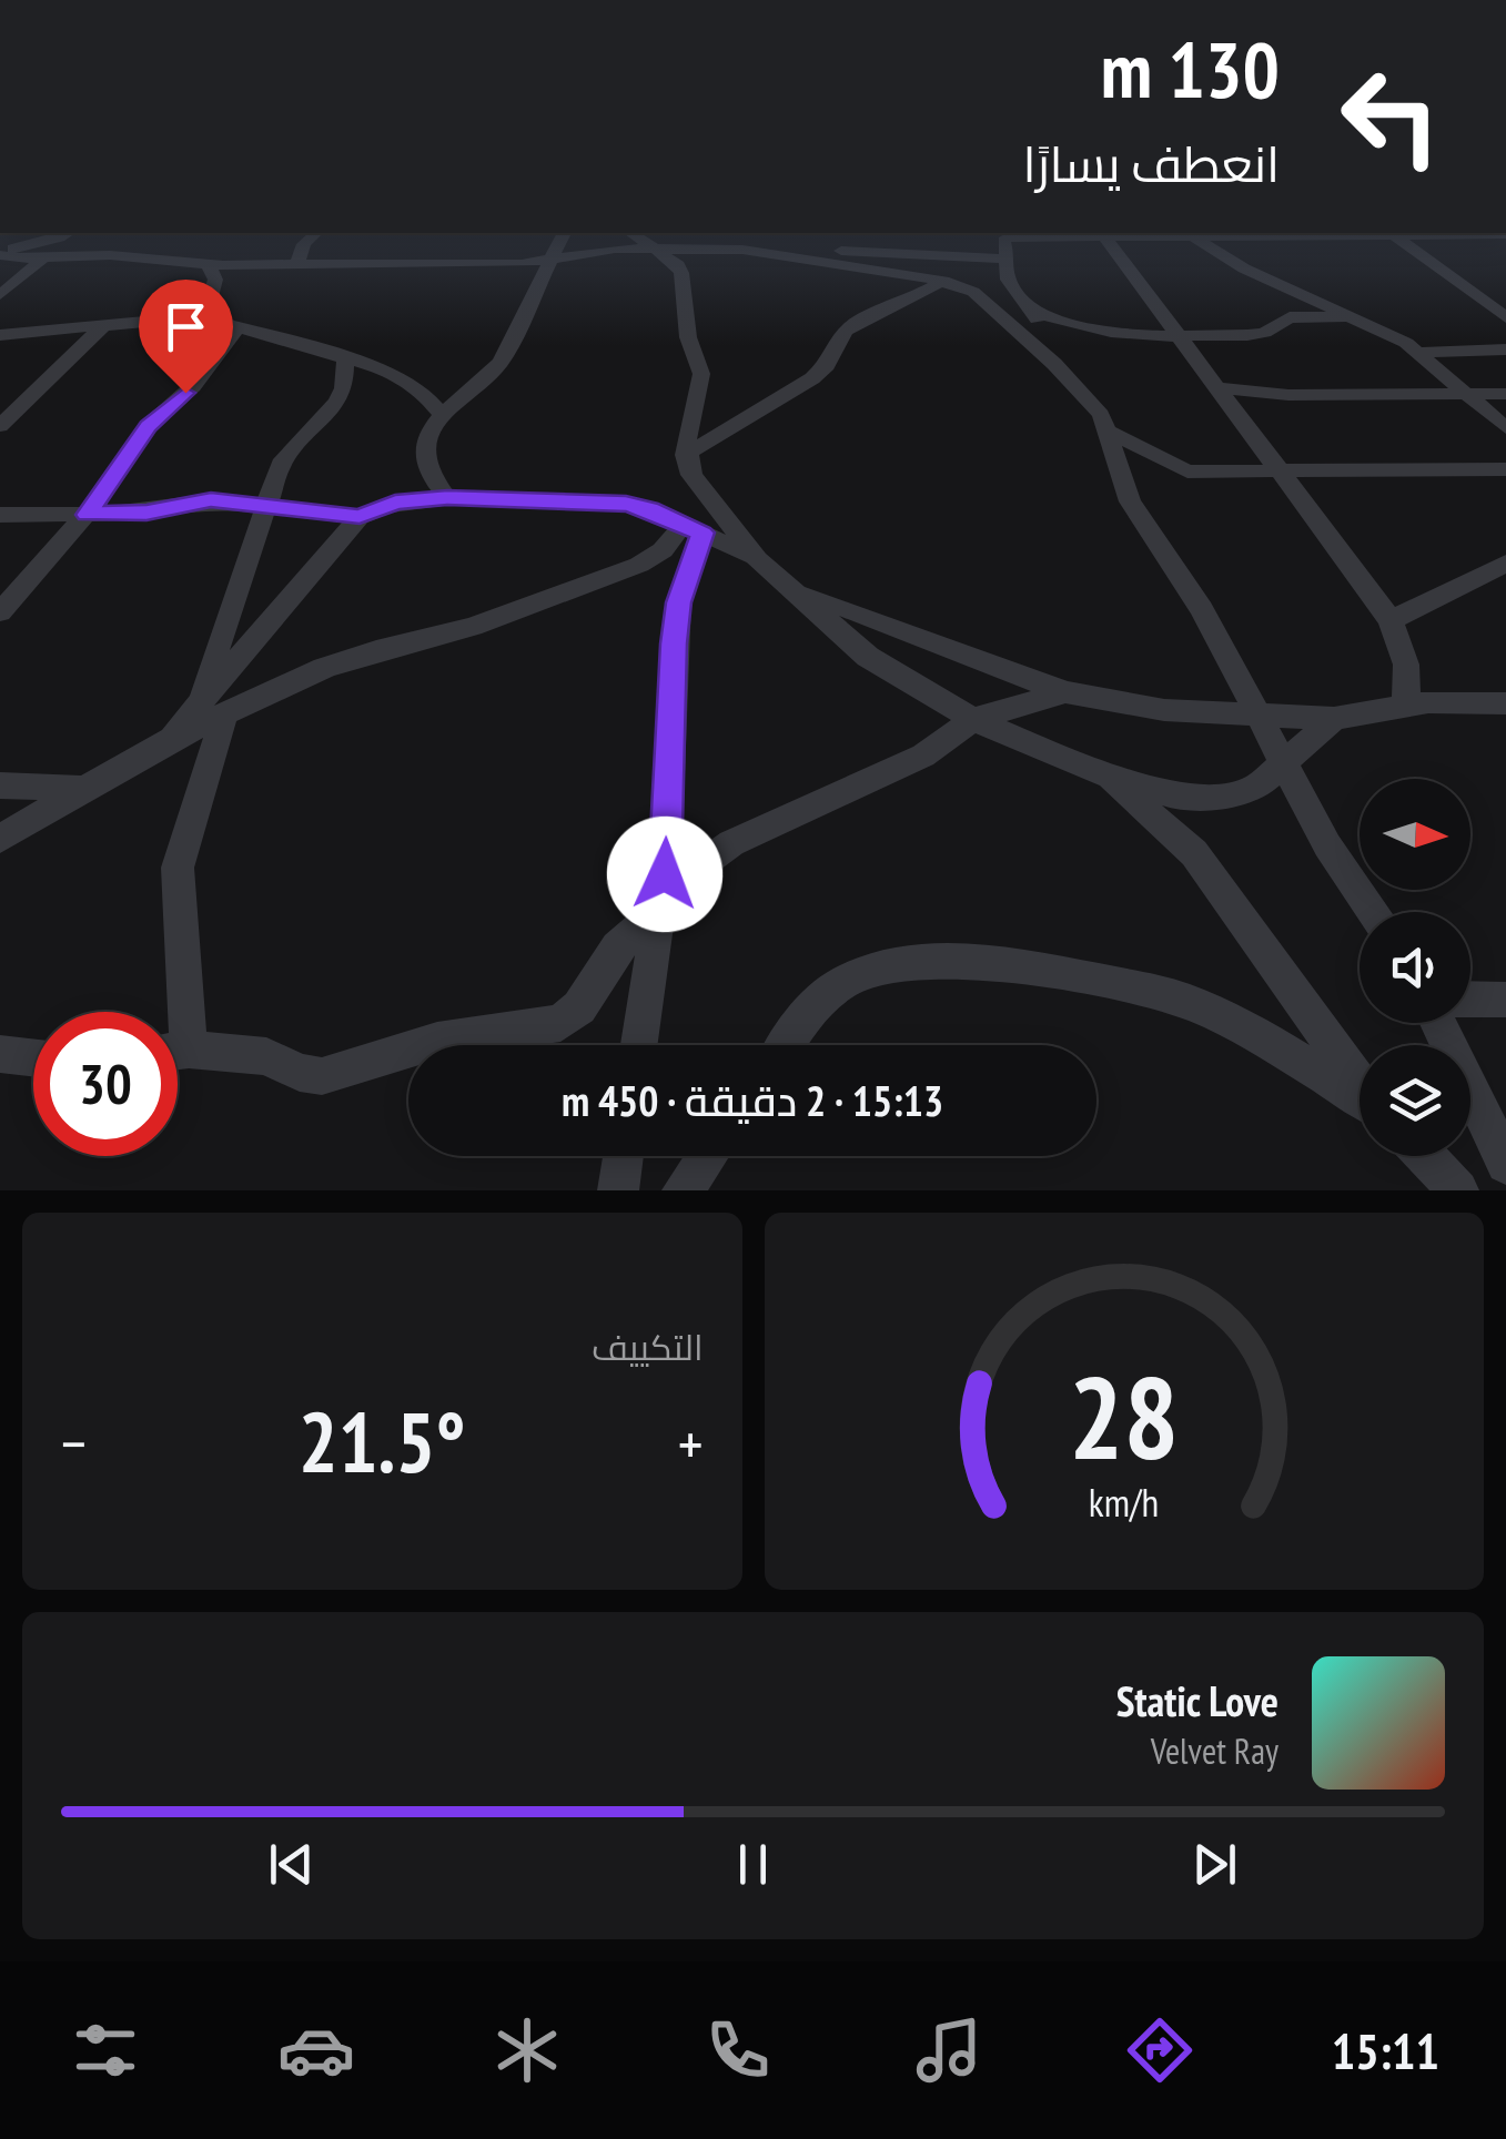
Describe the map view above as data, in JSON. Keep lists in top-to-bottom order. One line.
{"north":"right","page":{"turn":["130 m","انعطف يسارًا"],"limit":"30","trip":"15:13 · 2 دقيقة · 450 m","tile":"التكييف","heat":["−","21.5°","+"],"song":["Static Love","Velvet Ray"],"tabs":"15:11","gauge":["28","km/h"]}}
